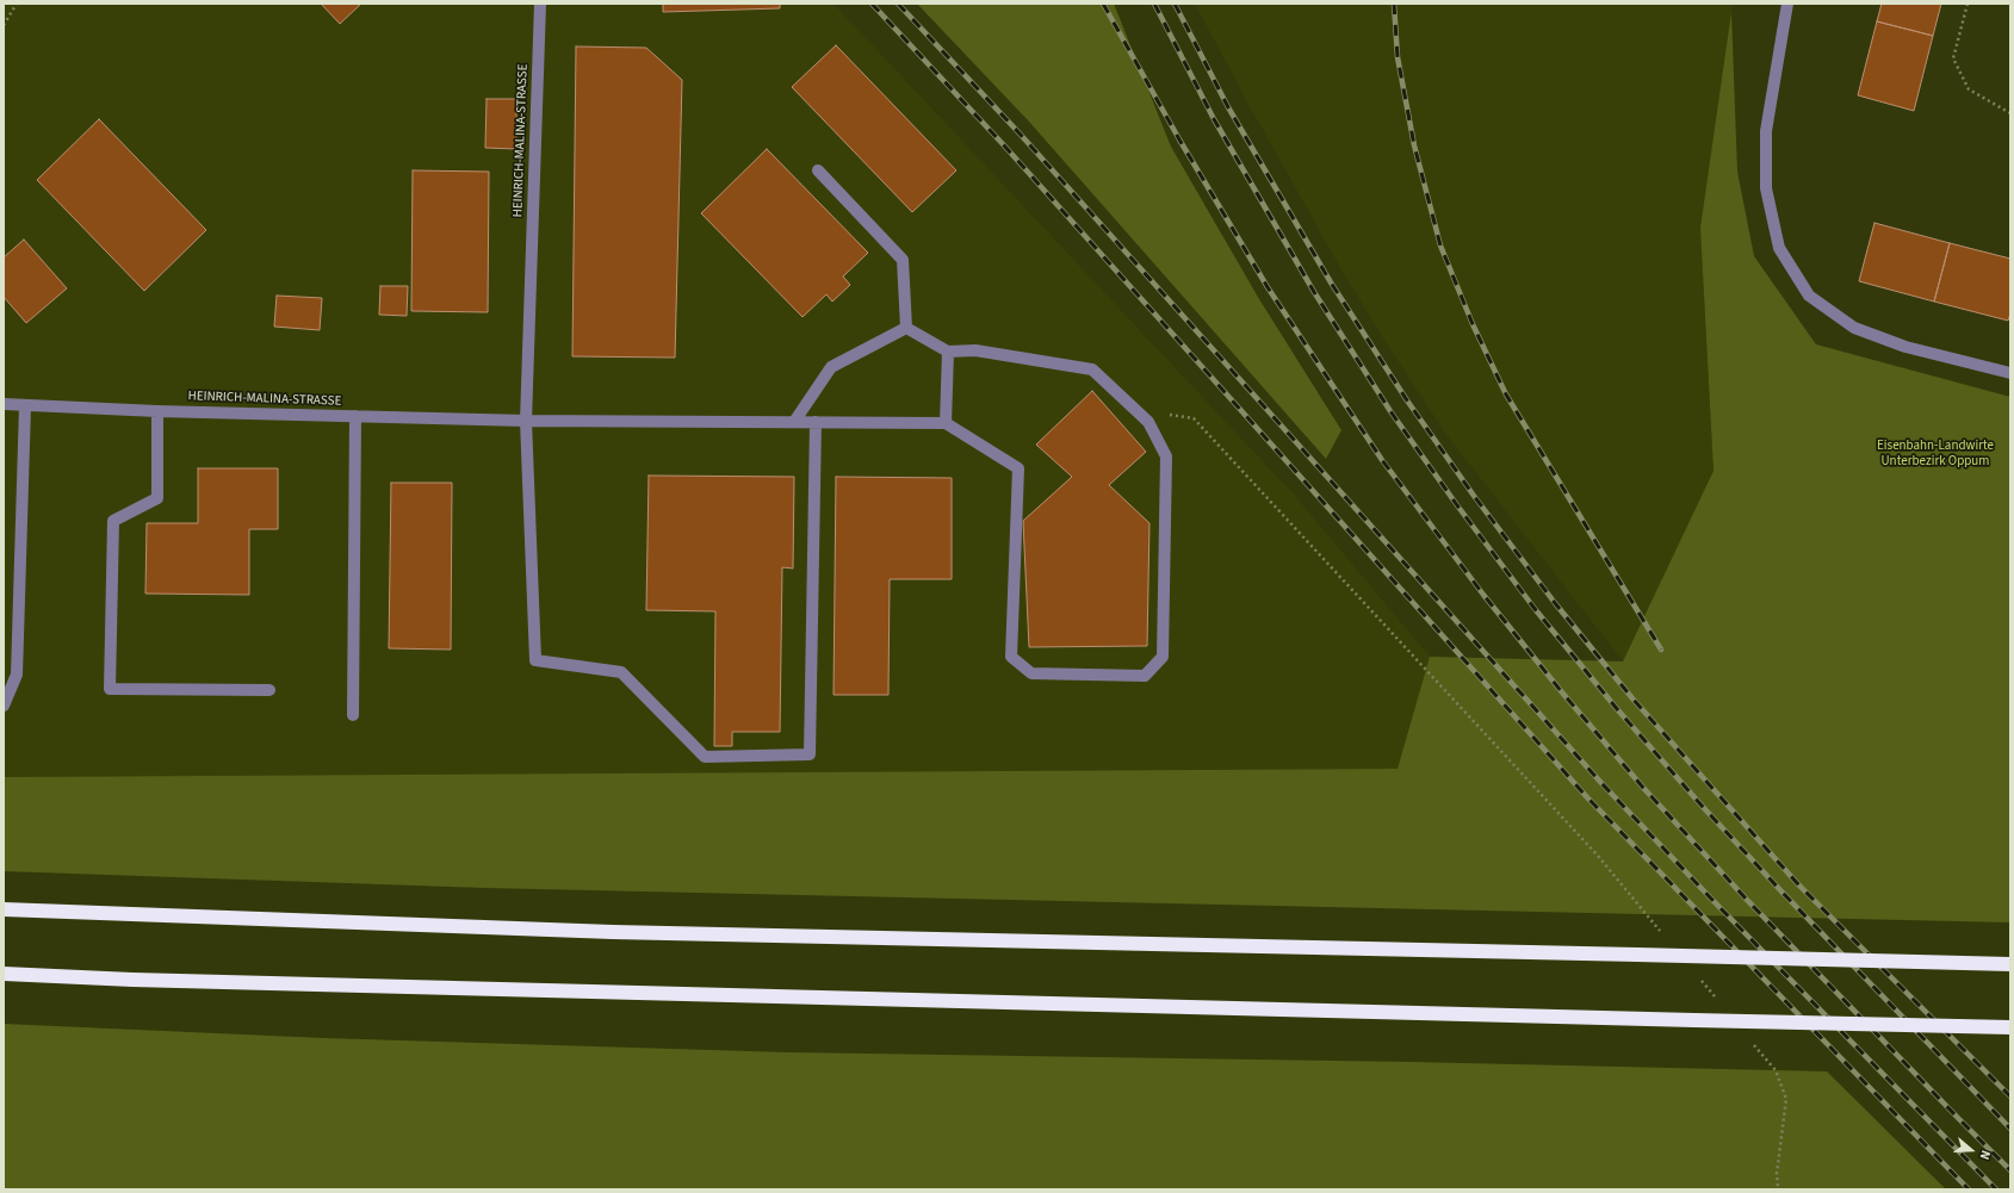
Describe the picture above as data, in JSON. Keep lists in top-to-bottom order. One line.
{"streets":{"street":["HEINRICH-MALINA-STRASSE"]},"parks":["Eisenbahn-Landwirte Unterbezirk Oppum"],"north":"right"}
